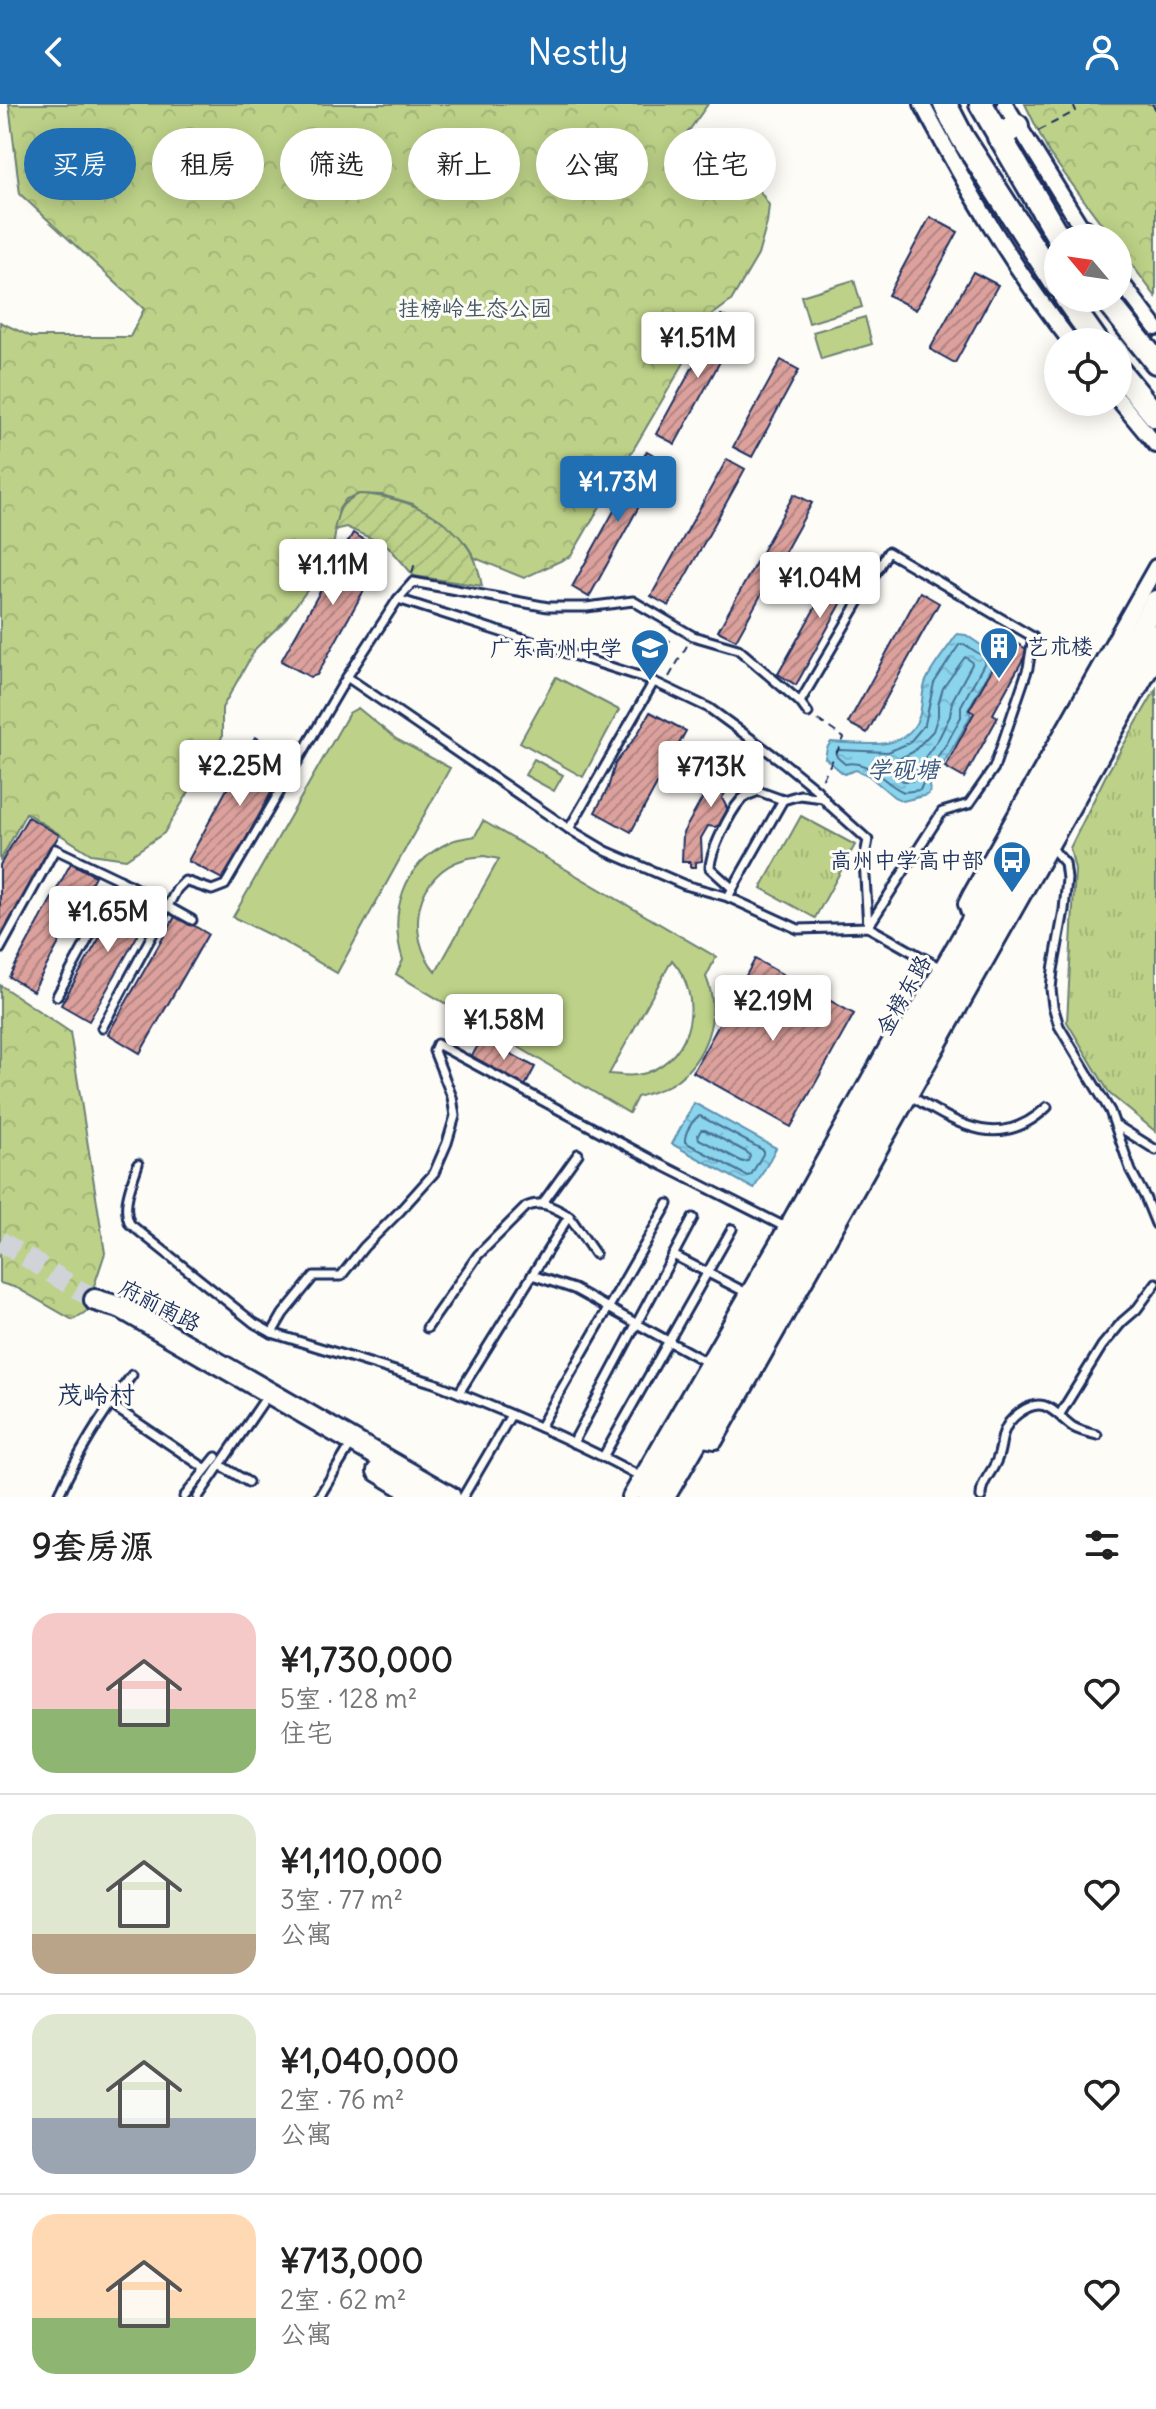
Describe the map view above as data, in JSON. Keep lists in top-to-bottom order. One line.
{"streets":{"street":["金榜东路","府前南路"]},"districts":["茂岭村"],"water":["学砚塘"],"parks":["挂榜岭生态公园"],"places":{"building":["艺术楼"],"school or university":["广东高州中学"],"bus stop":["高州中学高中部"]},"north":"top left","page":{"header":"Nestly","chip":["买房","租房","筛选","新上","公寓","住宅"],"price":["¥1.51M","¥1.73M","¥1.11M","¥1.04M","¥2.25M","¥713K","¥1.65M","¥2.19M","¥1.58M"],"heading":"9套房源","list":[{"name":"¥1,730,000","note":"5室 · 128 m² · 住宅"},{"name":"¥1,110,000","note":"3室 · 77 m² · 公寓"},{"name":"¥1,040,000","note":"2室 · 76 m² · 公寓"},{"name":"¥713,000","note":"2室 · 62 m² · 公寓"}]}}
